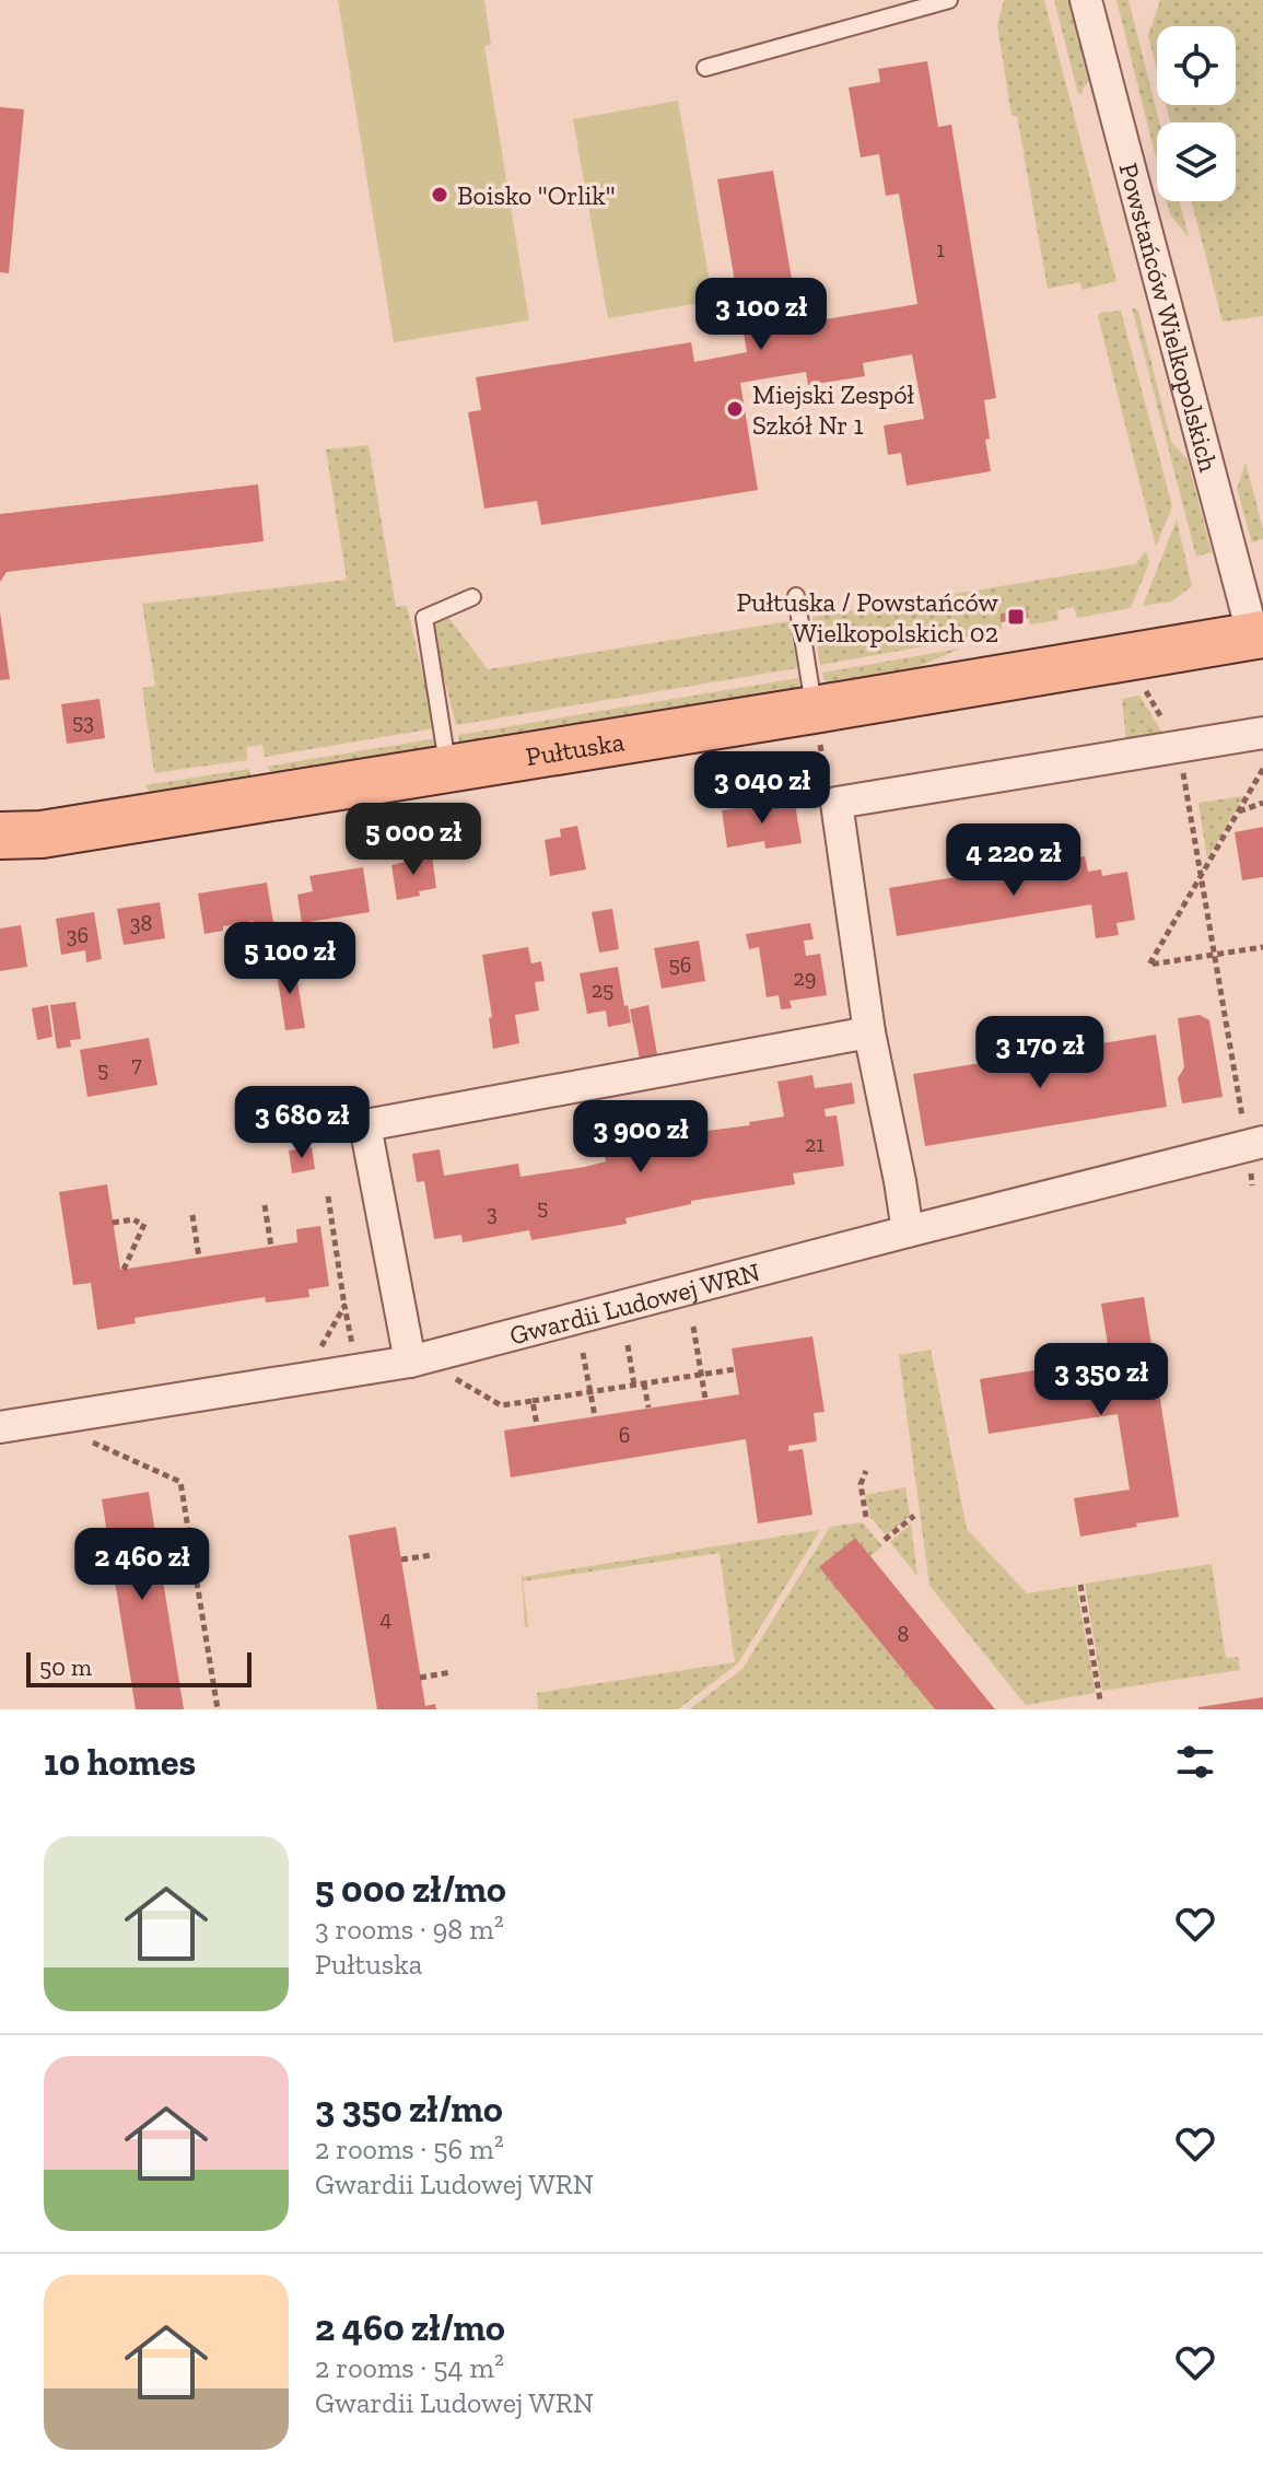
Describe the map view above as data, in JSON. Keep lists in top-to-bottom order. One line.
{"streets":{"main road":["Pułtuska"],"street":["Powstańców Wielkopolskich","Gwardii Ludowej WRN"]},"crossings":[["Powstańców Wielkopolskich","Pułtuska"]],"places":{"other":["Boisko \"Orlik\"","Miejski Zespół Szkół Nr 1"],"transit":["Pułtuska / Powstańców Wielkopolskich 02"]},"house_numbers":["1","53","38","36","56","29","25","7","5","21","5","3","6","4","8"],"scale_bar":"50 m","page":{"price":["3 100 zł","3 040 zł","5 000 zł","4 220 zł","5 100 zł","3 170 zł","3 680 zł","3 900 zł","3 350 zł","2 460 zł"],"scale":"50 m","heading":"10 homes","list":[{"name":"5 000 zł/mo","note":"3 rooms · 98 m² · Pułtuska"},{"name":"3 350 zł/mo","note":"2 rooms · 56 m² · Gwardii Ludowej WRN"},{"name":"2 460 zł/mo","note":"2 rooms · 54 m² · Gwardii Ludowej WRN"}]}}
